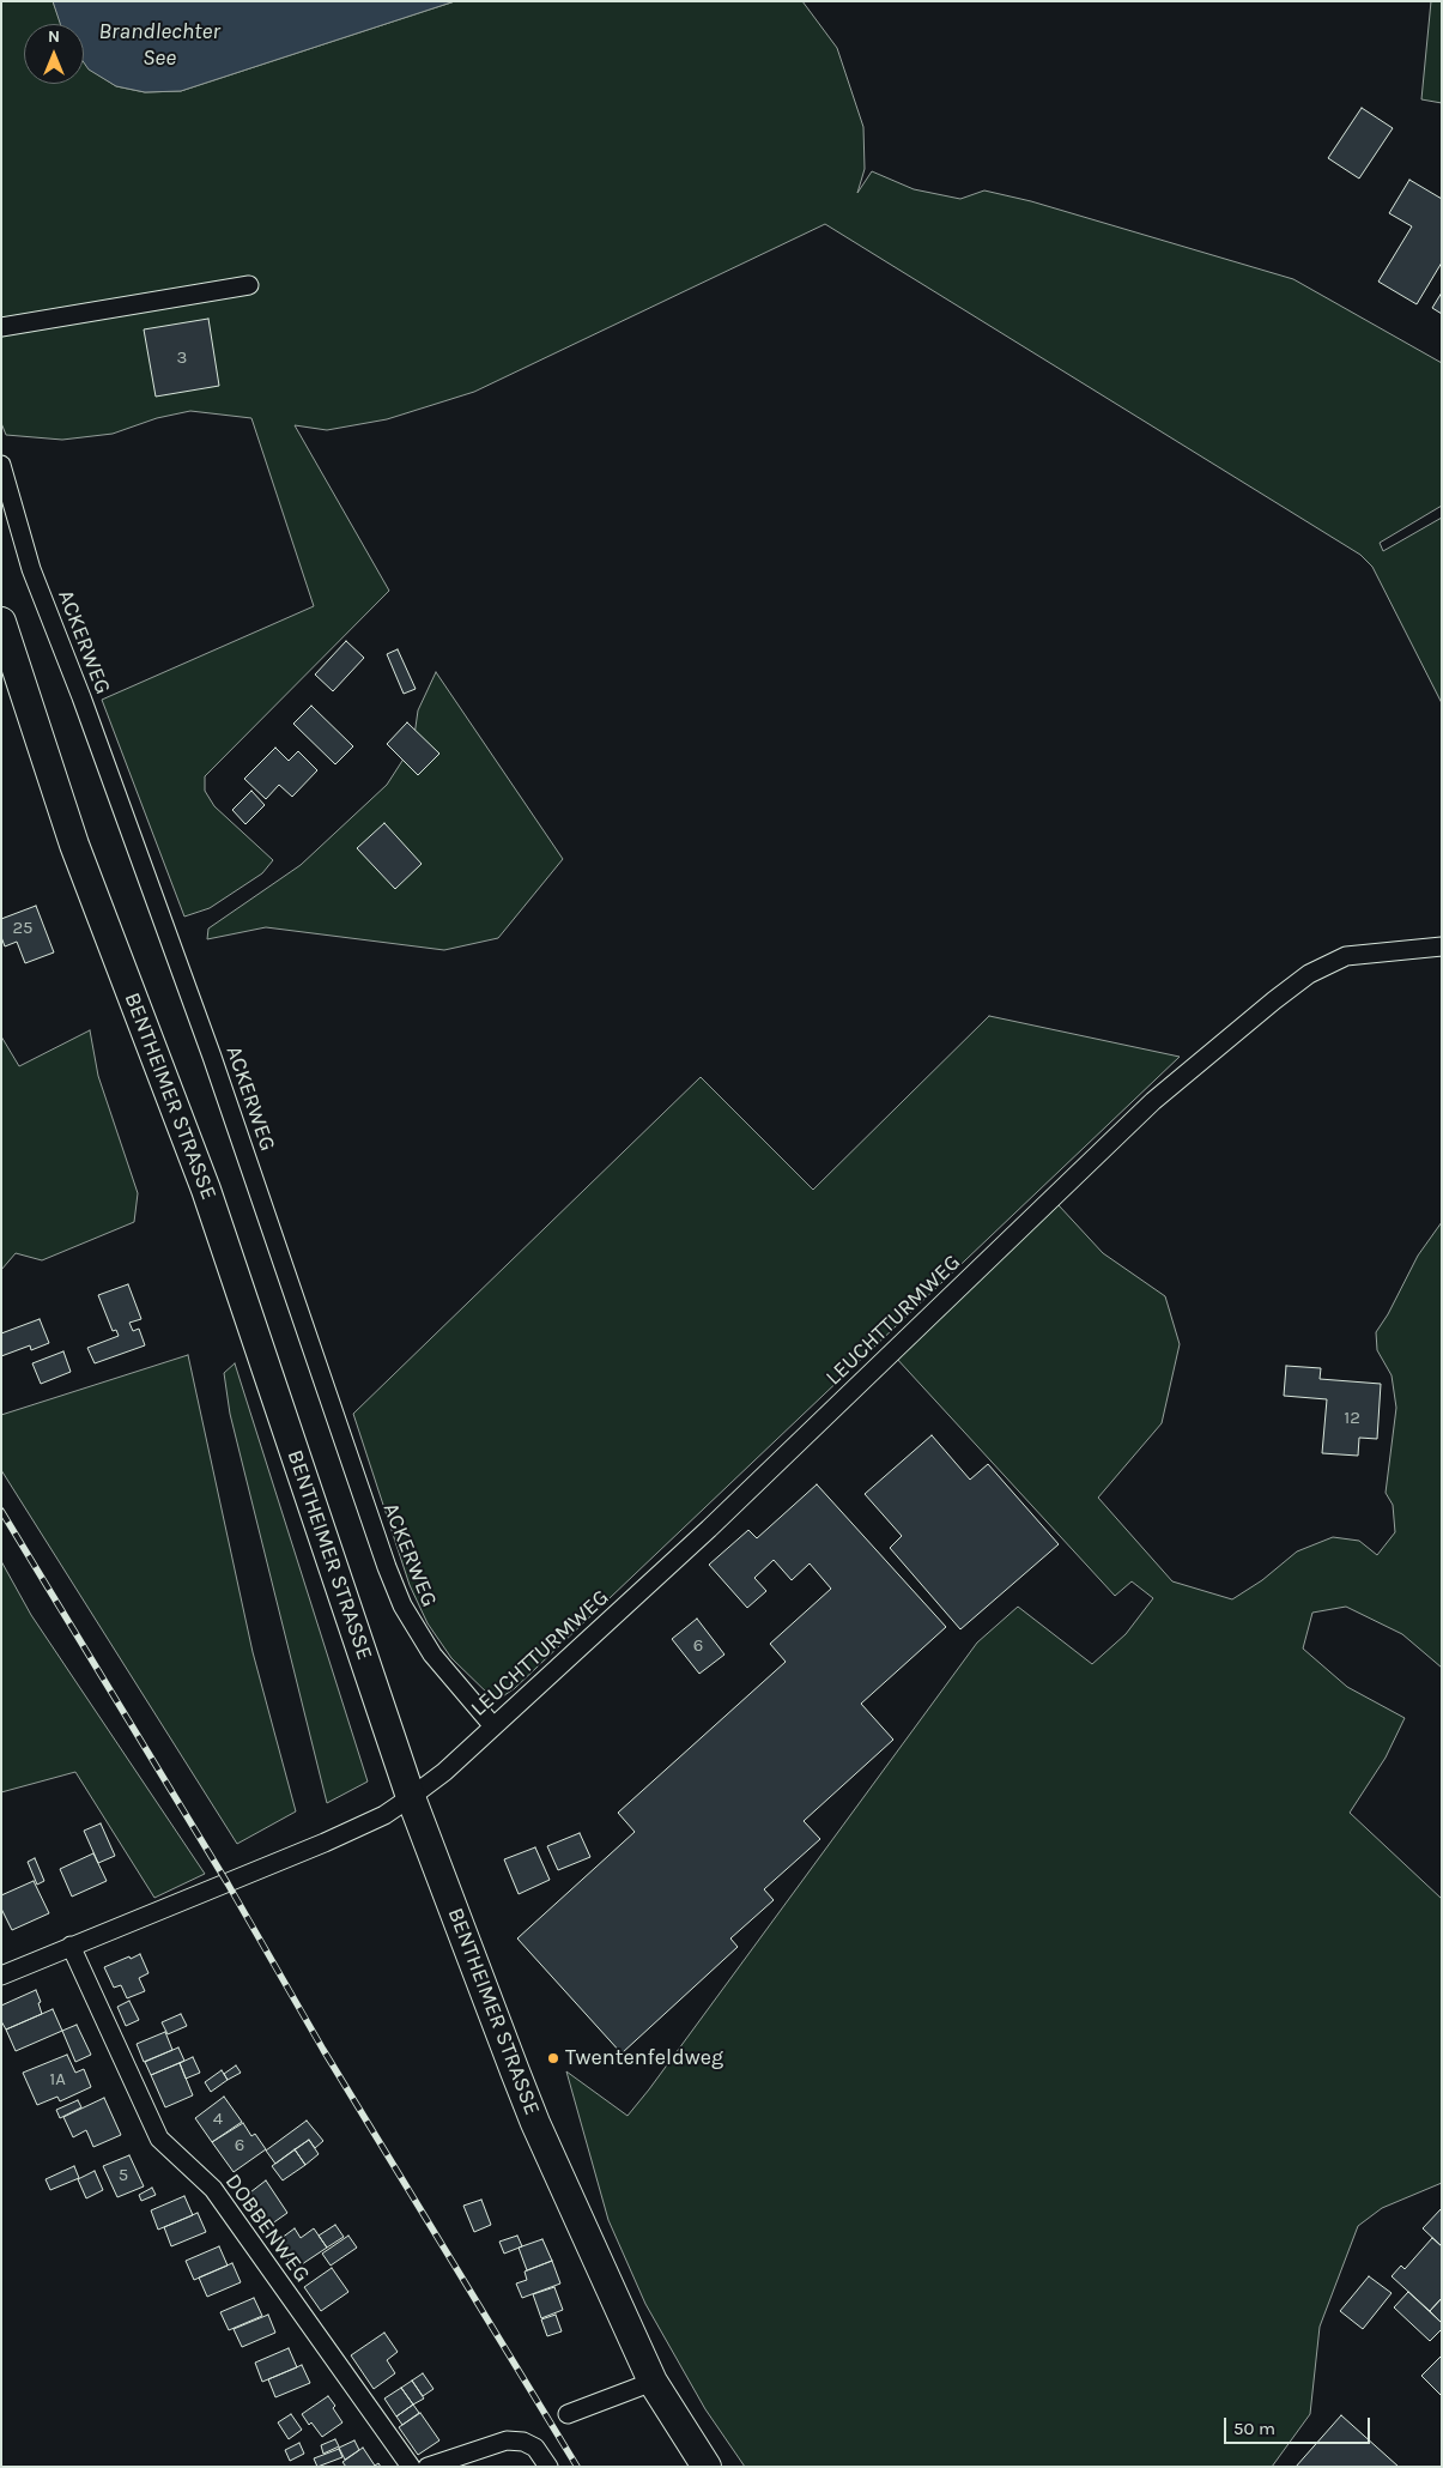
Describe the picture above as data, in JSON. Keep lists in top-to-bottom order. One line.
{"streets":{"main road":["BENTHEIMER STRASSE"],"street":["ACKERWEG","LEUCHTTURMWEG","DOBBENWEG"]},"crossings":[["ACKERWEG","LEUCHTTURMWEG"],["BENTHEIMER STRASSE","LEUCHTTURMWEG"]],"water":["Brandlechter See"],"places":["Twentenfeldweg"],"house_numbers":["3","25","12","6","1A","4","6","5"],"scale_bar":"50 m","north":"top"}
